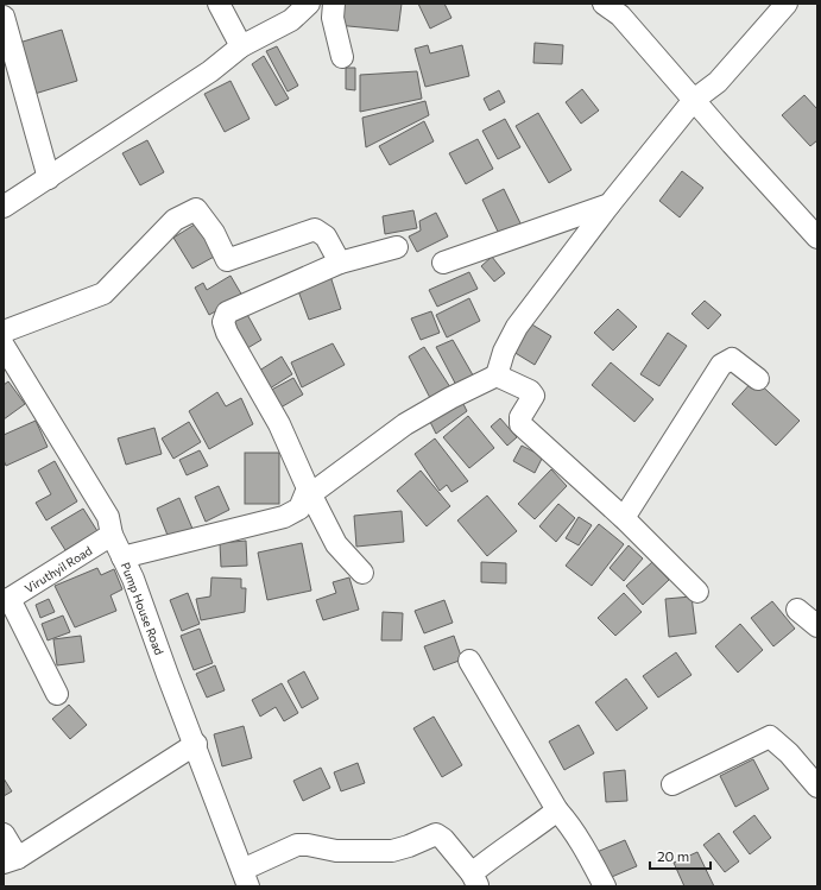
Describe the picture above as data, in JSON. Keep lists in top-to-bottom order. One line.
{"streets":{"street":["Viruthyil Road","Pump House Road"]},"crossings":[["Viruthyil Road","Pump House Road"]],"scale_bar":"20 m"}
